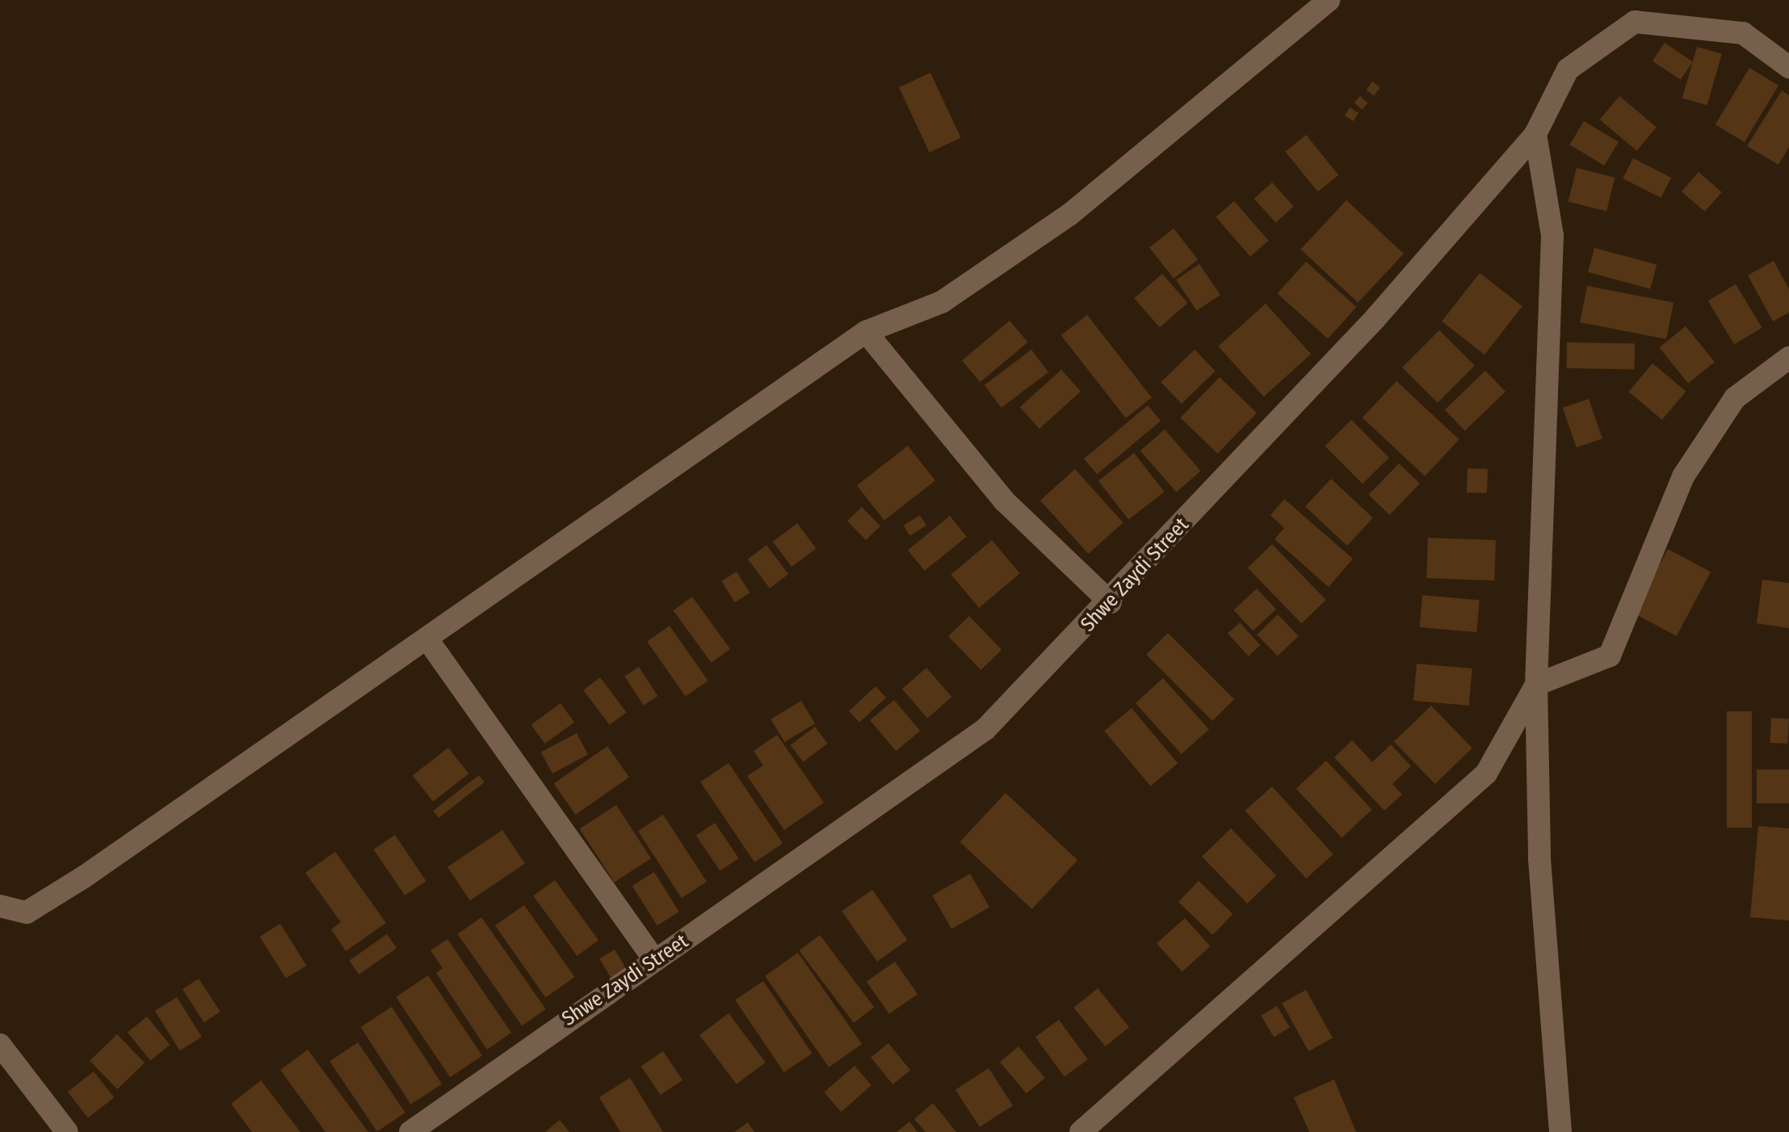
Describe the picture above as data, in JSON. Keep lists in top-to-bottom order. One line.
{"streets":{"street":["Shwe Zaydi Street"]}}
